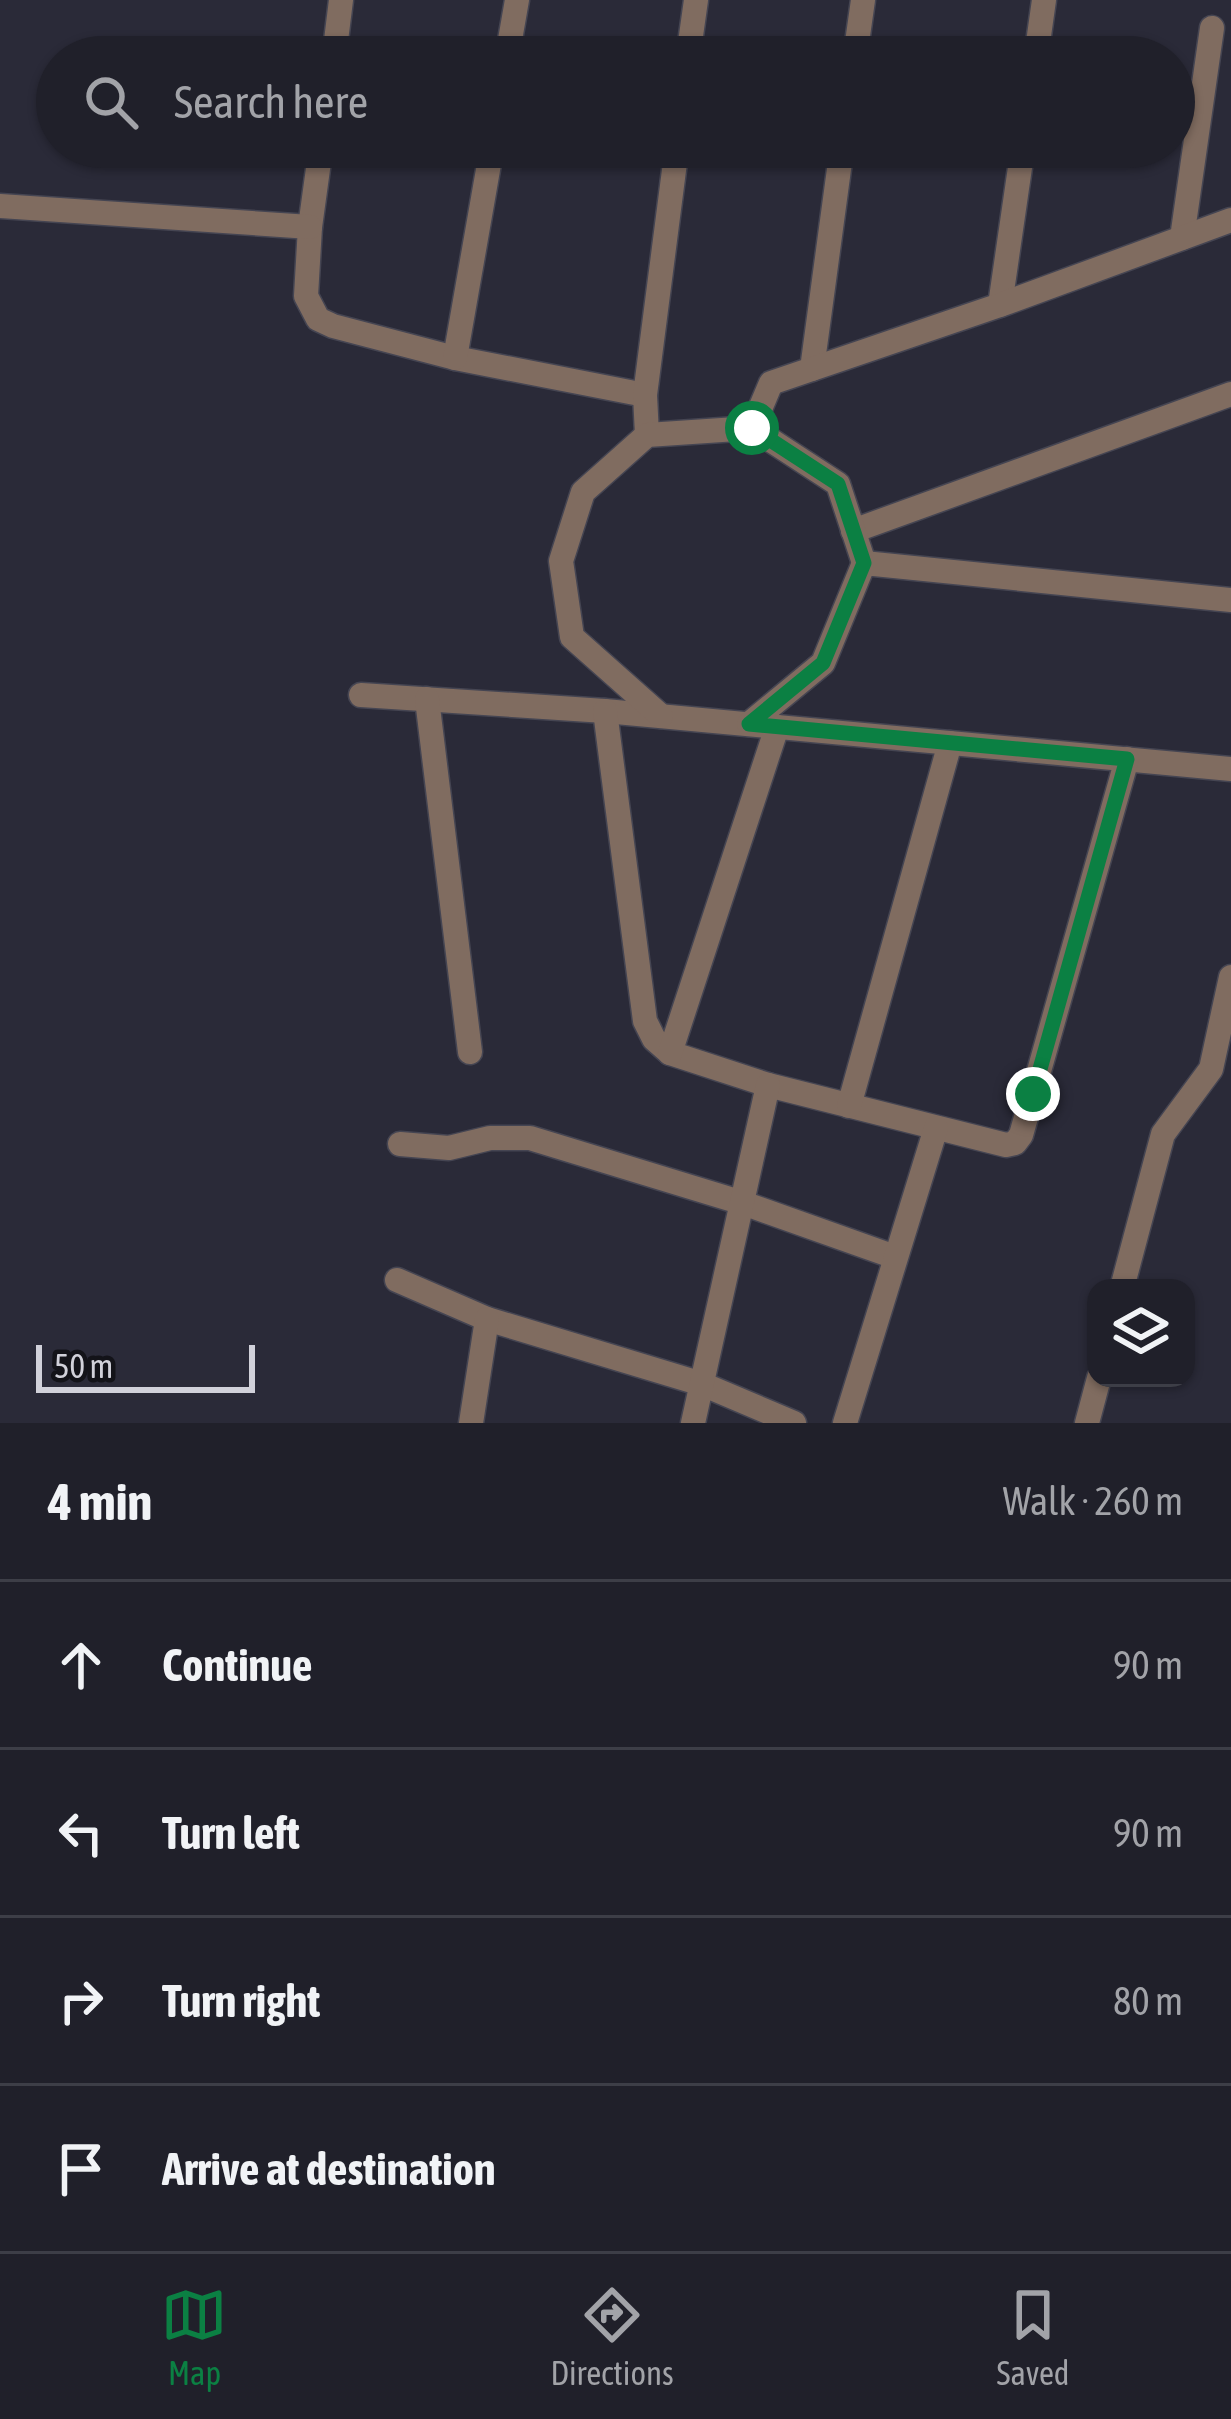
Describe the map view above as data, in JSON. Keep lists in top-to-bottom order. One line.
{"scale_bar":"50 m","page":{"search":"Search here","scale":"50 m","heading":["4 min","Walk · 260 m"],"list":[["Continue","90 m"],["Turn left","90 m"],["Turn right","80 m"],"Arrive at destination"],"nav":["Map","Directions","Saved"]}}
